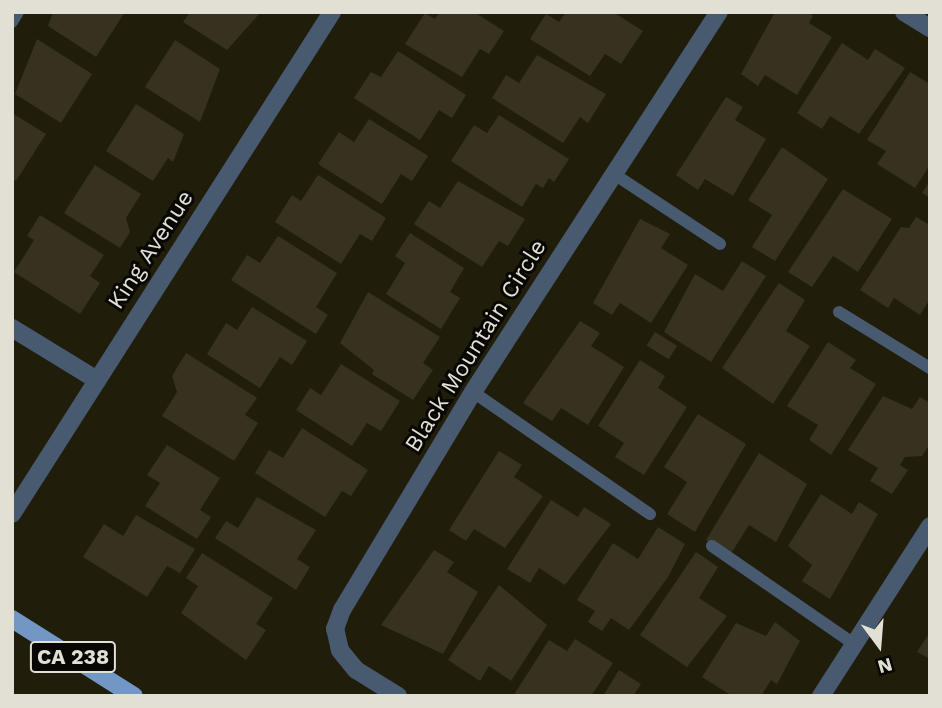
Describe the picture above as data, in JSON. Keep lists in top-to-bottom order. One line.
{"streets":{"main road":["CA 238"],"street":["King Avenue","Black Mountain Circle"]},"north":"bottom"}
